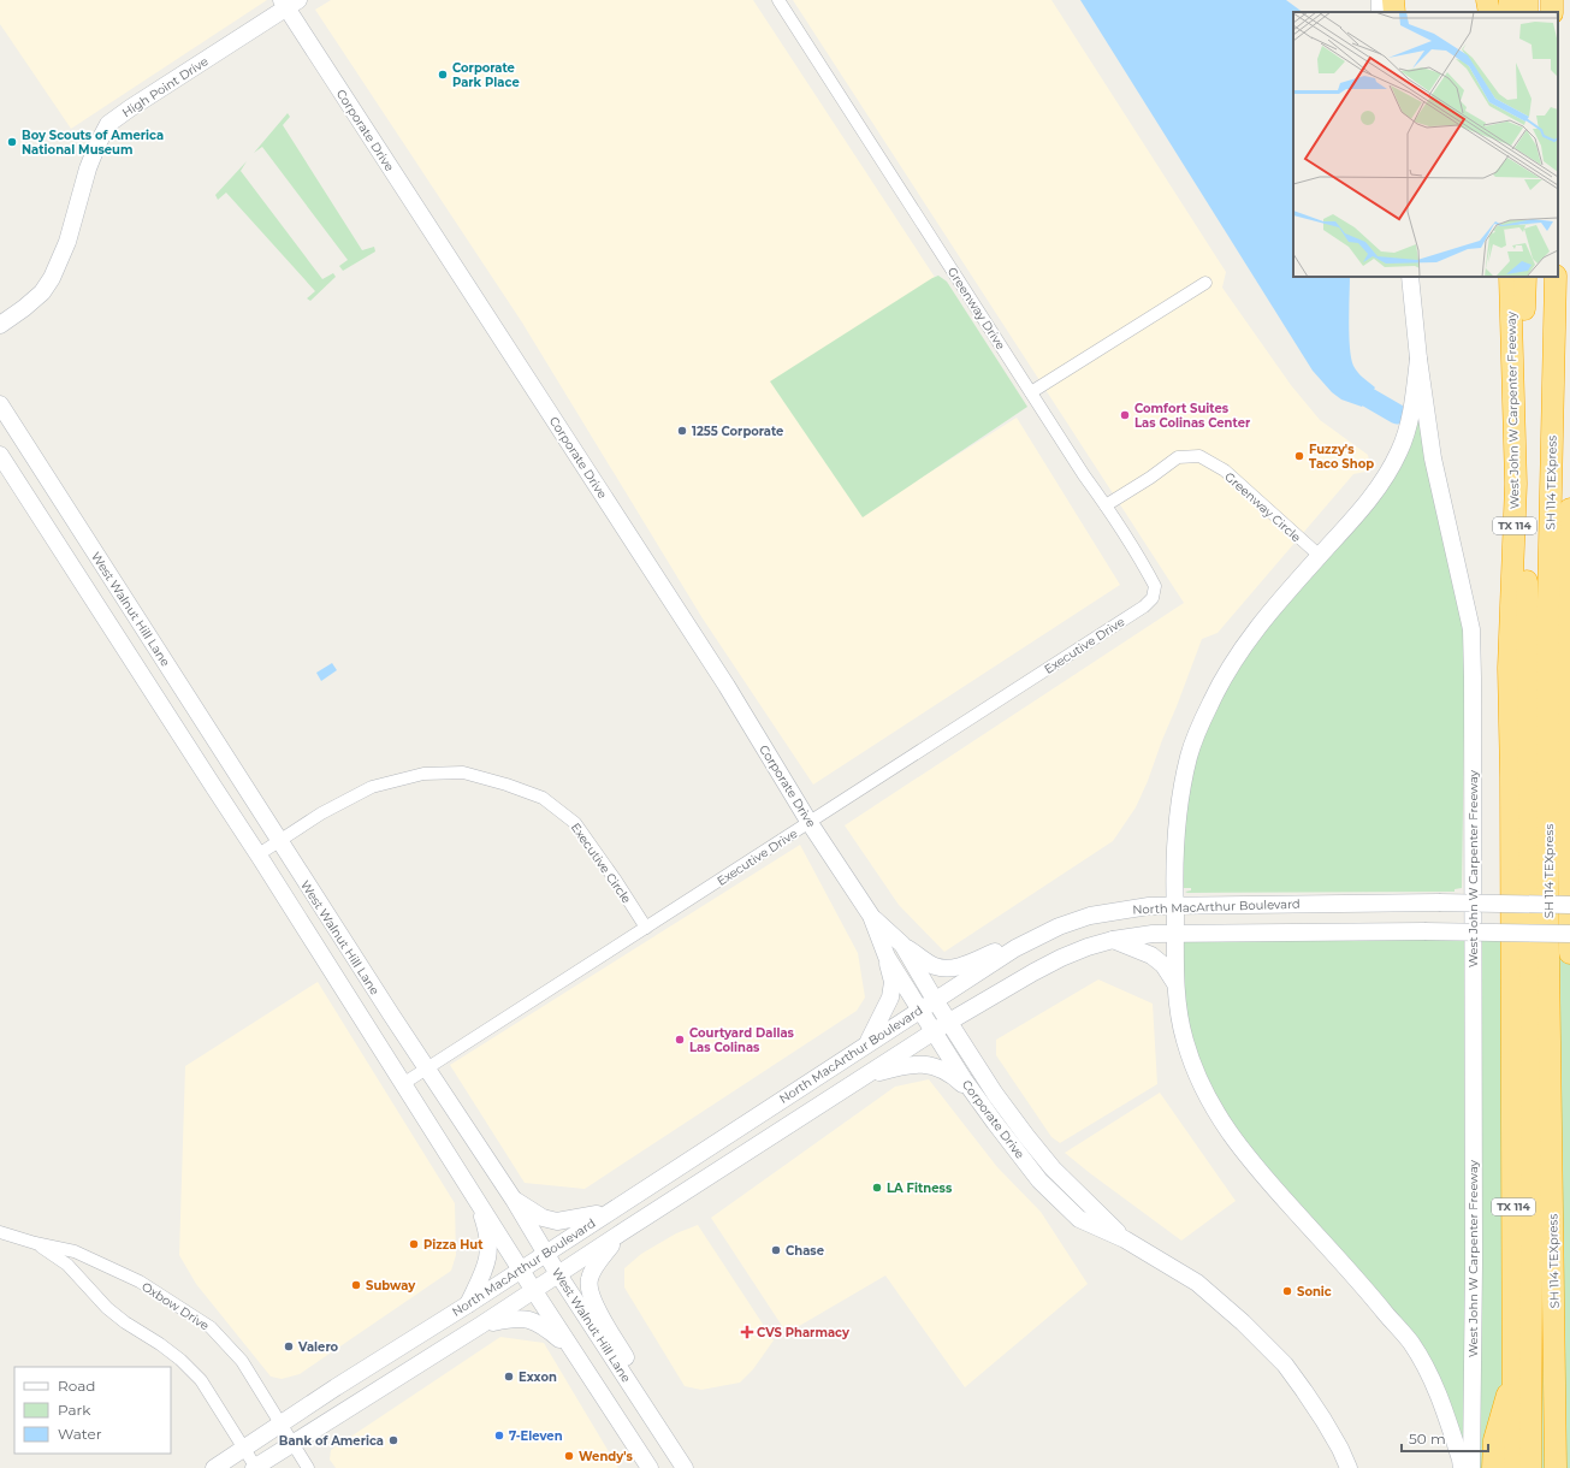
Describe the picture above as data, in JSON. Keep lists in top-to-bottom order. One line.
{"streets":{"highway":["West John W Carpenter Freeway","SH 114 TEXpress","TX 114"],"main road":["High Point Drive","Corporate Drive","West Walnut Hill Lane","North MacArthur Boulevard"],"street":["Greenway Drive","Greenway Circle","Executive Drive","Executive Circle","Oxbow Drive"]},"crossings":[["High Point Drive","Corporate Drive"],["Corporate Drive","Executive Drive"],["Corporate Drive","North MacArthur Boulevard"],["Greenway Drive","Greenway Circle"],["Greenway Drive","Executive Drive"],["West Walnut Hill Lane","Executive Drive"],["West Walnut Hill Lane","Executive Circle"],["West Walnut Hill Lane","North MacArthur Boulevard"],["Executive Drive","Executive Circle"],["North MacArthur Boulevard","Oxbow Drive"]],"places":{"other":["Corporate Park Place","Boy Scouts of America National Museum","Comfort Suites Las Colinas Center","1255 Corporate","Fuzzy's Taco Shop","Courtyard Dallas Las Colinas","LA Fitness","Pizza Hut","Chase","Subway","Sonic","Valero","Exxon","7-Eleven","Bank of America","Wendy's"],"health":["CVS Pharmacy"]},"legend":["Road","Park","Water"],"scale_bar":"50 m"}
